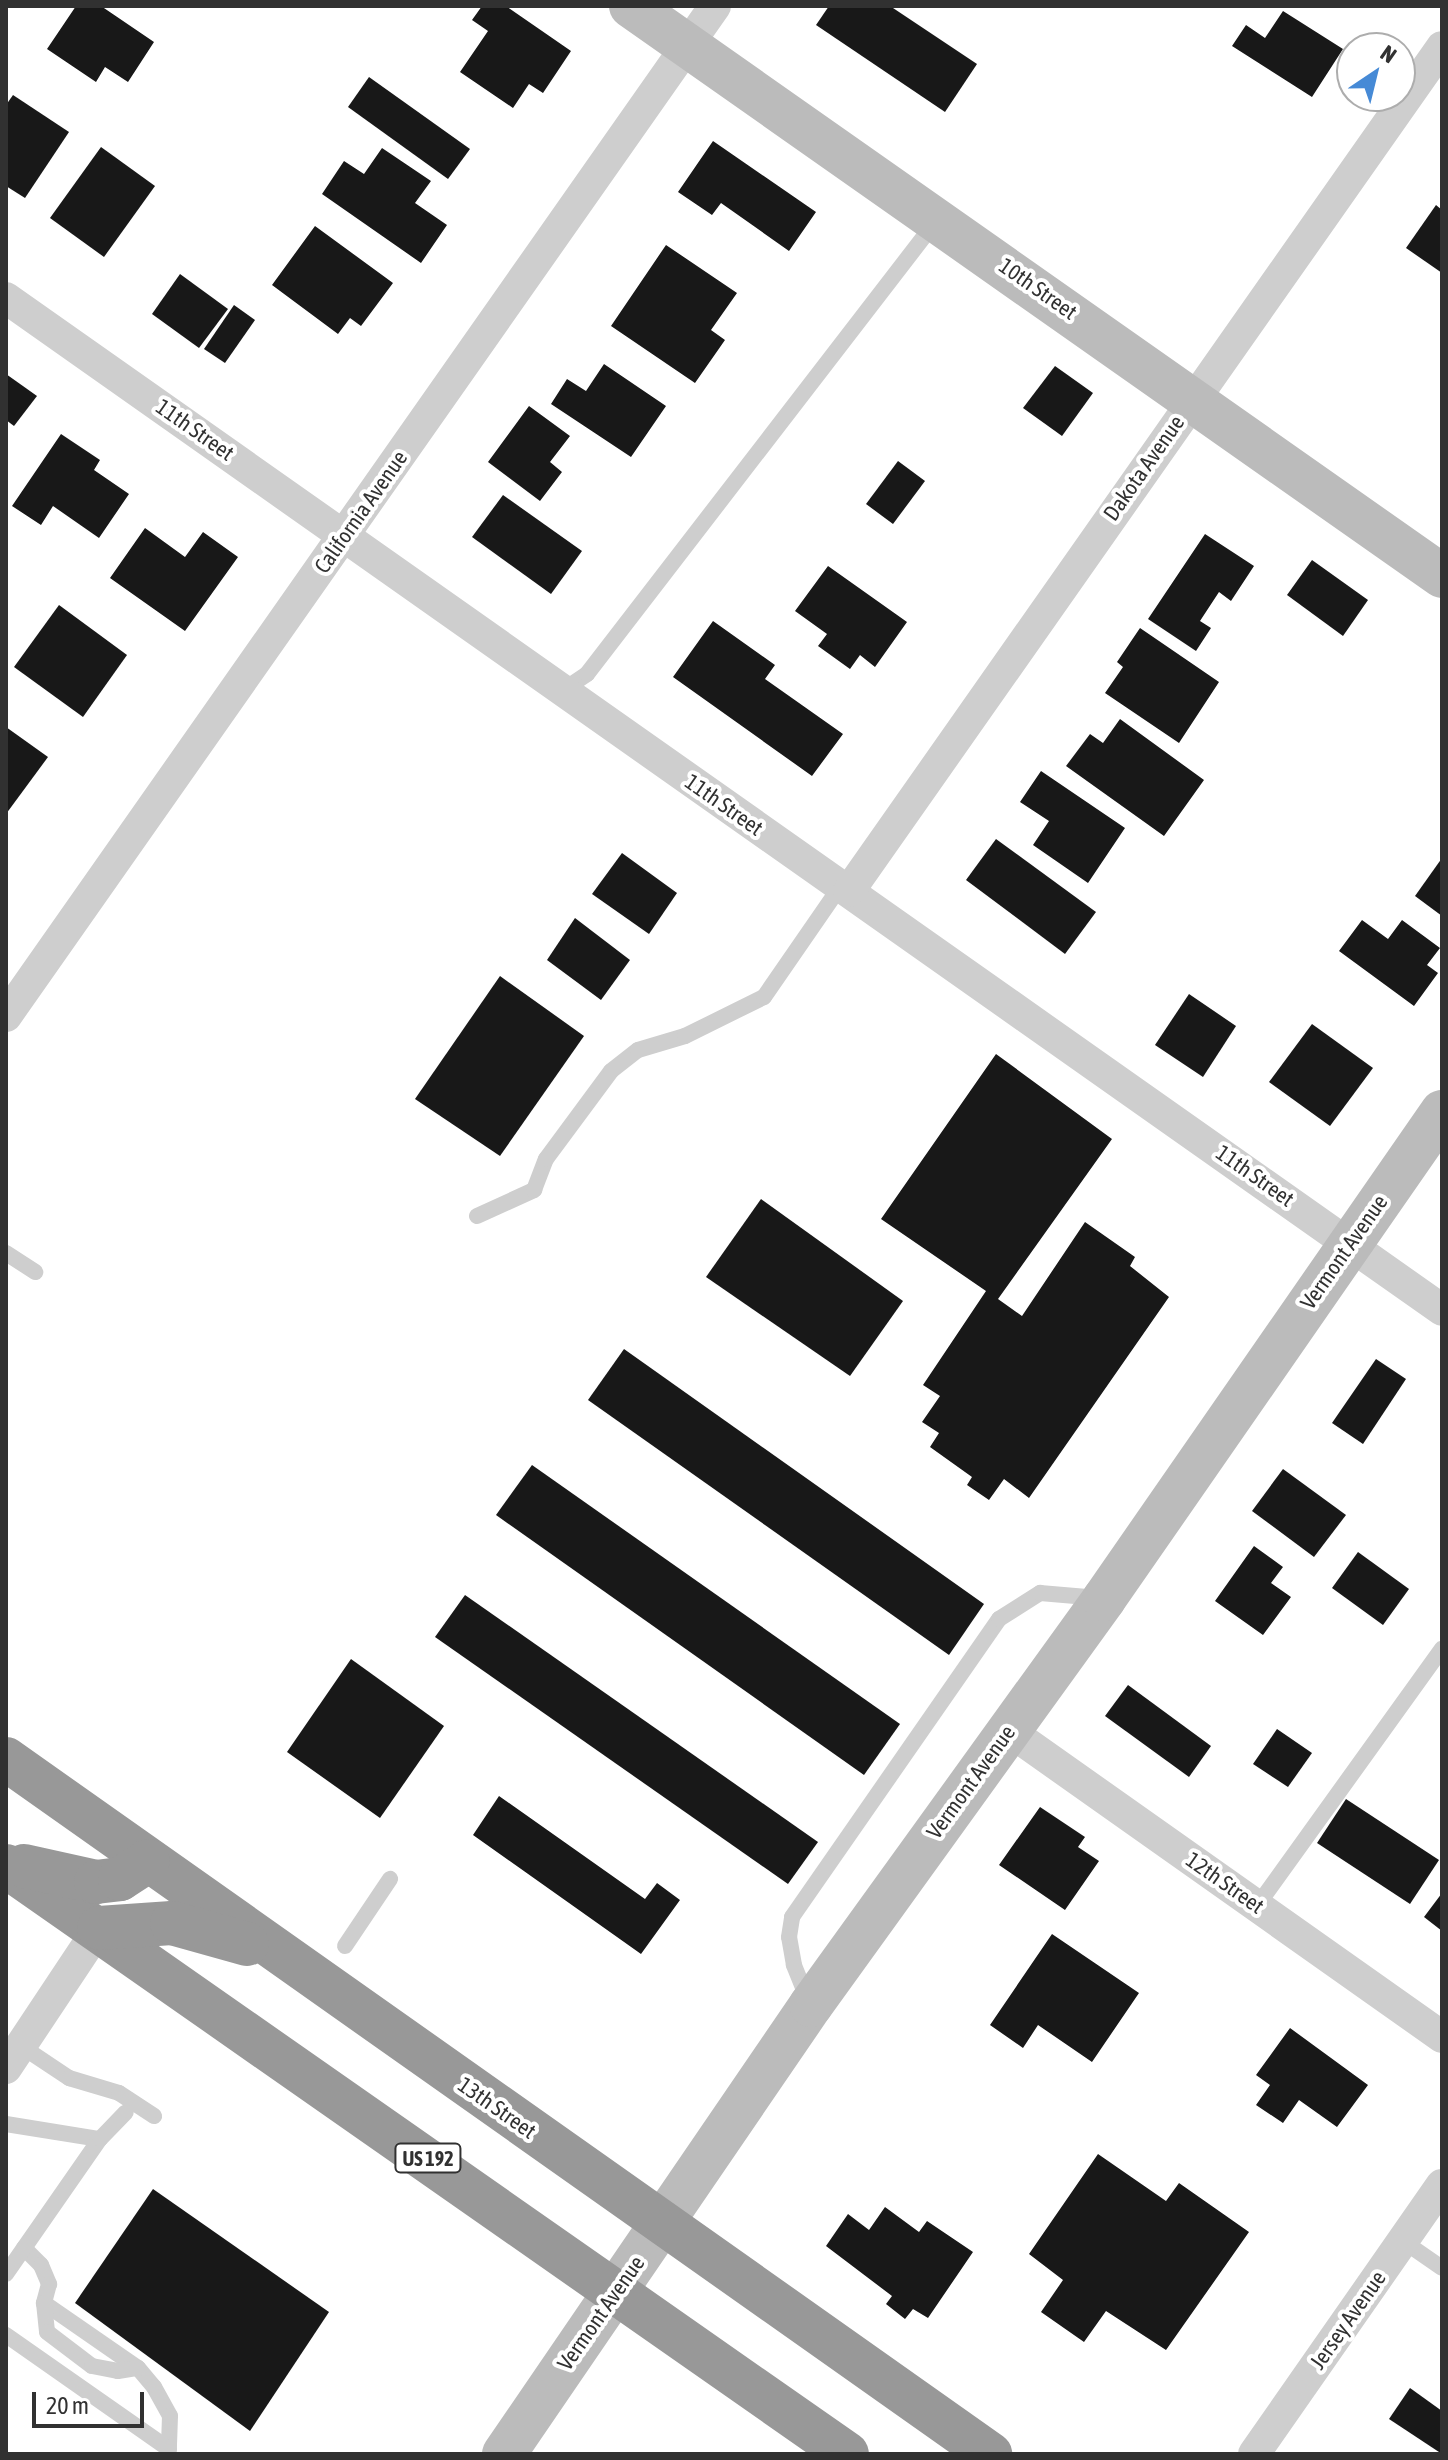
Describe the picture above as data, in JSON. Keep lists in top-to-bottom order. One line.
{"streets":{"highway":["13th Street","US 192"],"street":["10th Street","11th Street","Dakota Avenue","California Avenue","Vermont Avenue","12th Street","Jersey Avenue"]},"crossings":[["10th Street","Dakota Avenue"],["10th Street","California Avenue"],["11th Street","Dakota Avenue"],["11th Street","California Avenue"],["11th Street","Vermont Avenue"],["Vermont Avenue","12th Street"],["Vermont Avenue","13th Street"],["Vermont Avenue","US 192"]],"scale_bar":"20 m","north":"top right"}
